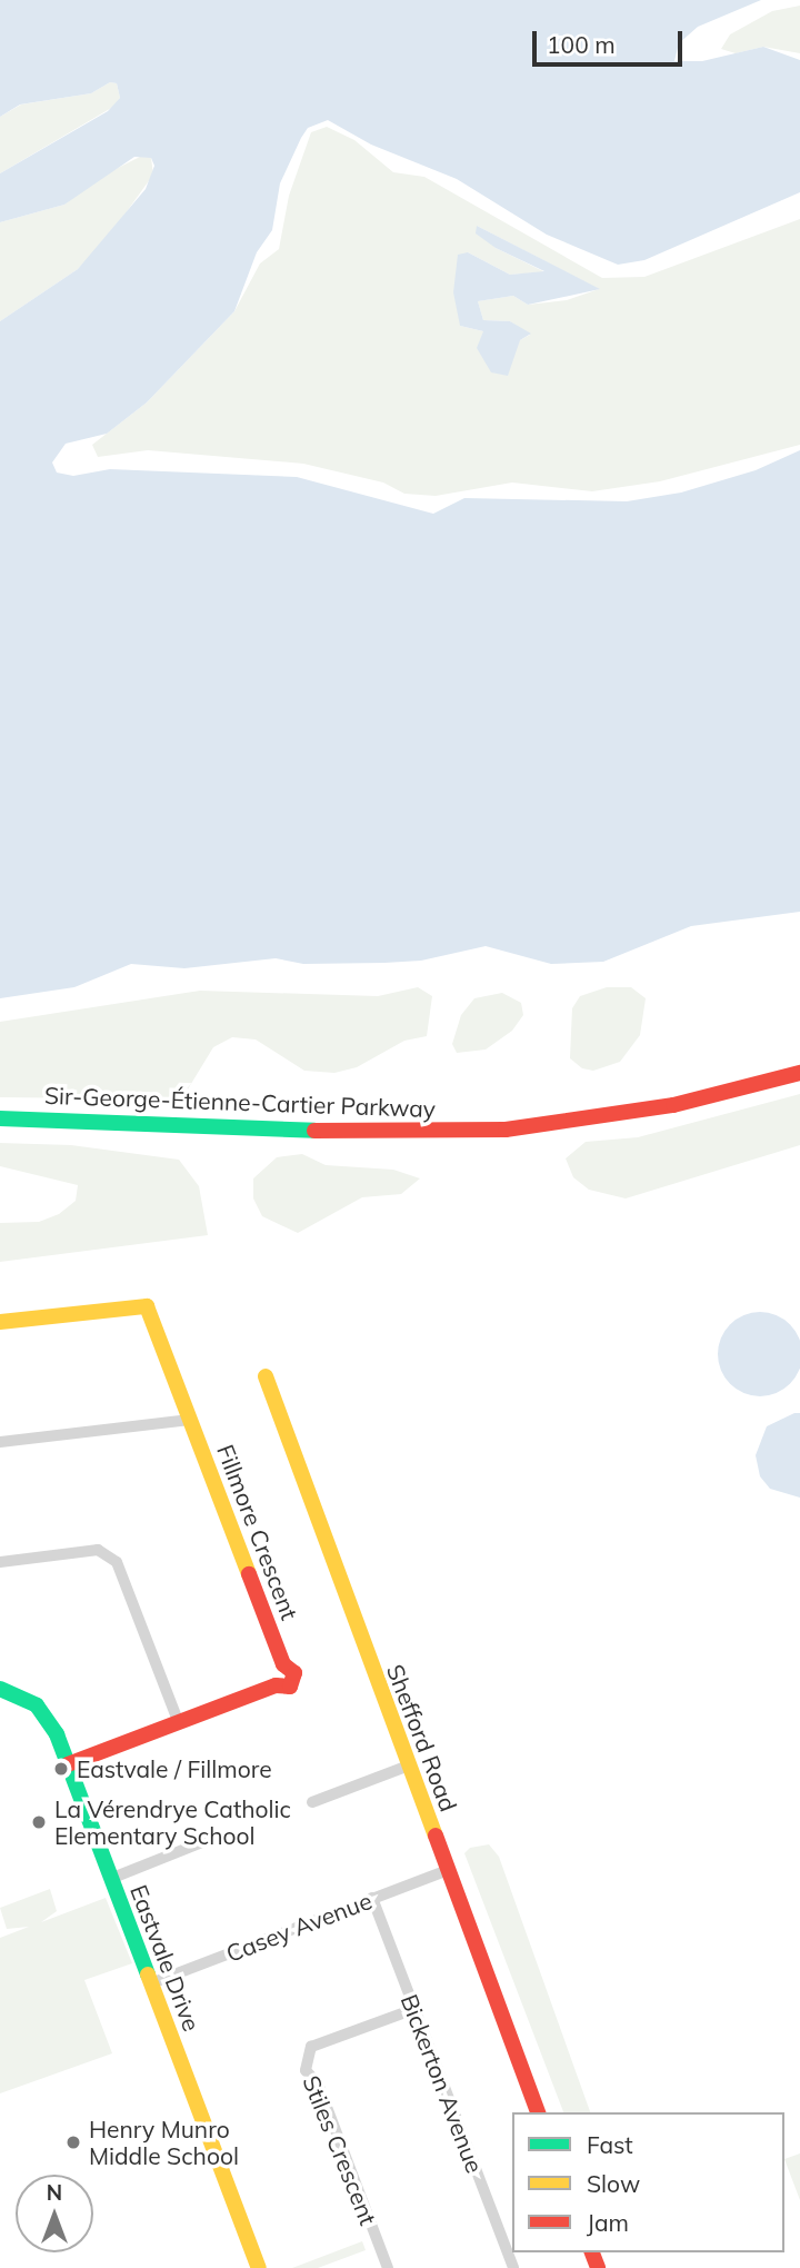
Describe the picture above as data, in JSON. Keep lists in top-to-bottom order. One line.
{"streets":{"street":["Sir-George-Étienne-Cartier Parkway","Fillmore Crescent","Shefford Road","Casey Avenue","Eastvale Drive","Bickerton Avenue","Stiles Crescent"]},"crossings":[["Fillmore Crescent","Eastvale Drive"],["Shefford Road","Casey Avenue"],["Casey Avenue","Eastvale Drive"],["Casey Avenue","Bickerton Avenue"],["Bickerton Avenue","Stiles Crescent"]],"places":["Eastvale / Fillmore","La Vérendrye Catholic Elementary School","Henry Munro Middle School"],"legend":["Fast","Slow","Jam"],"scale_bar":"100 m","north":"top"}
